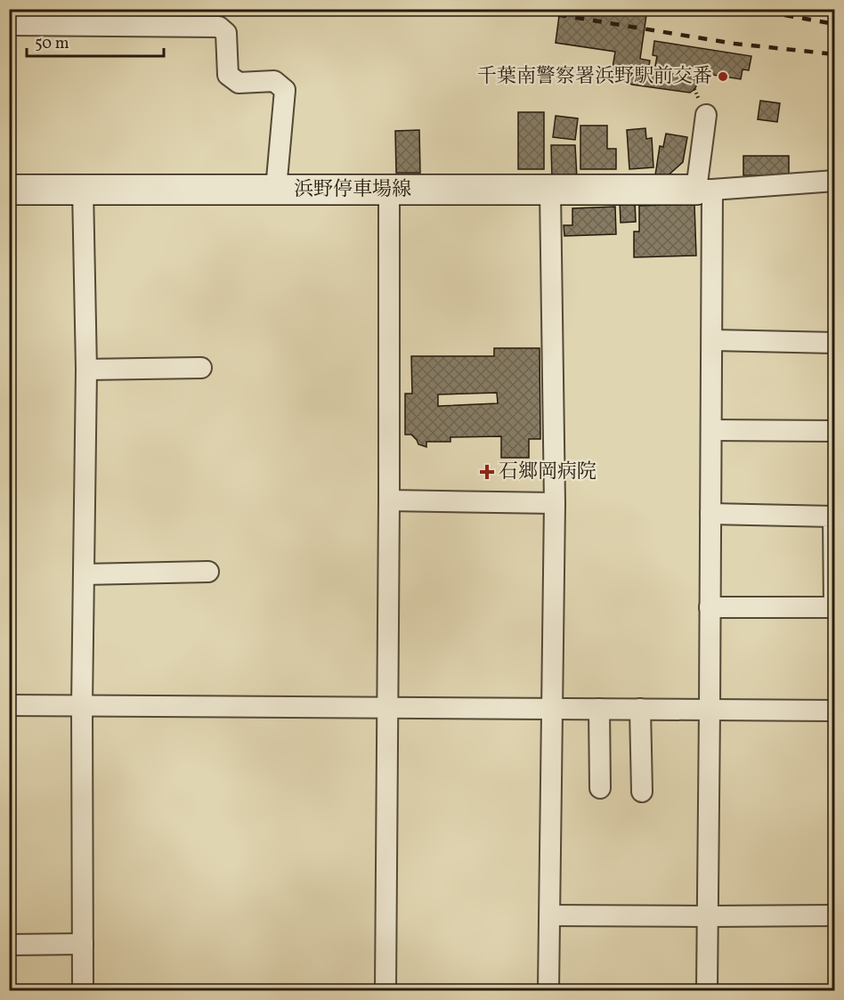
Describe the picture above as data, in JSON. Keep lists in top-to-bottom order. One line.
{"streets":{"main road":["浜野停車場線"]},"places":{"other":["千葉南警察署浜野駅前交番"],"health":["石郷岡病院"]},"scale_bar":"50 m"}
